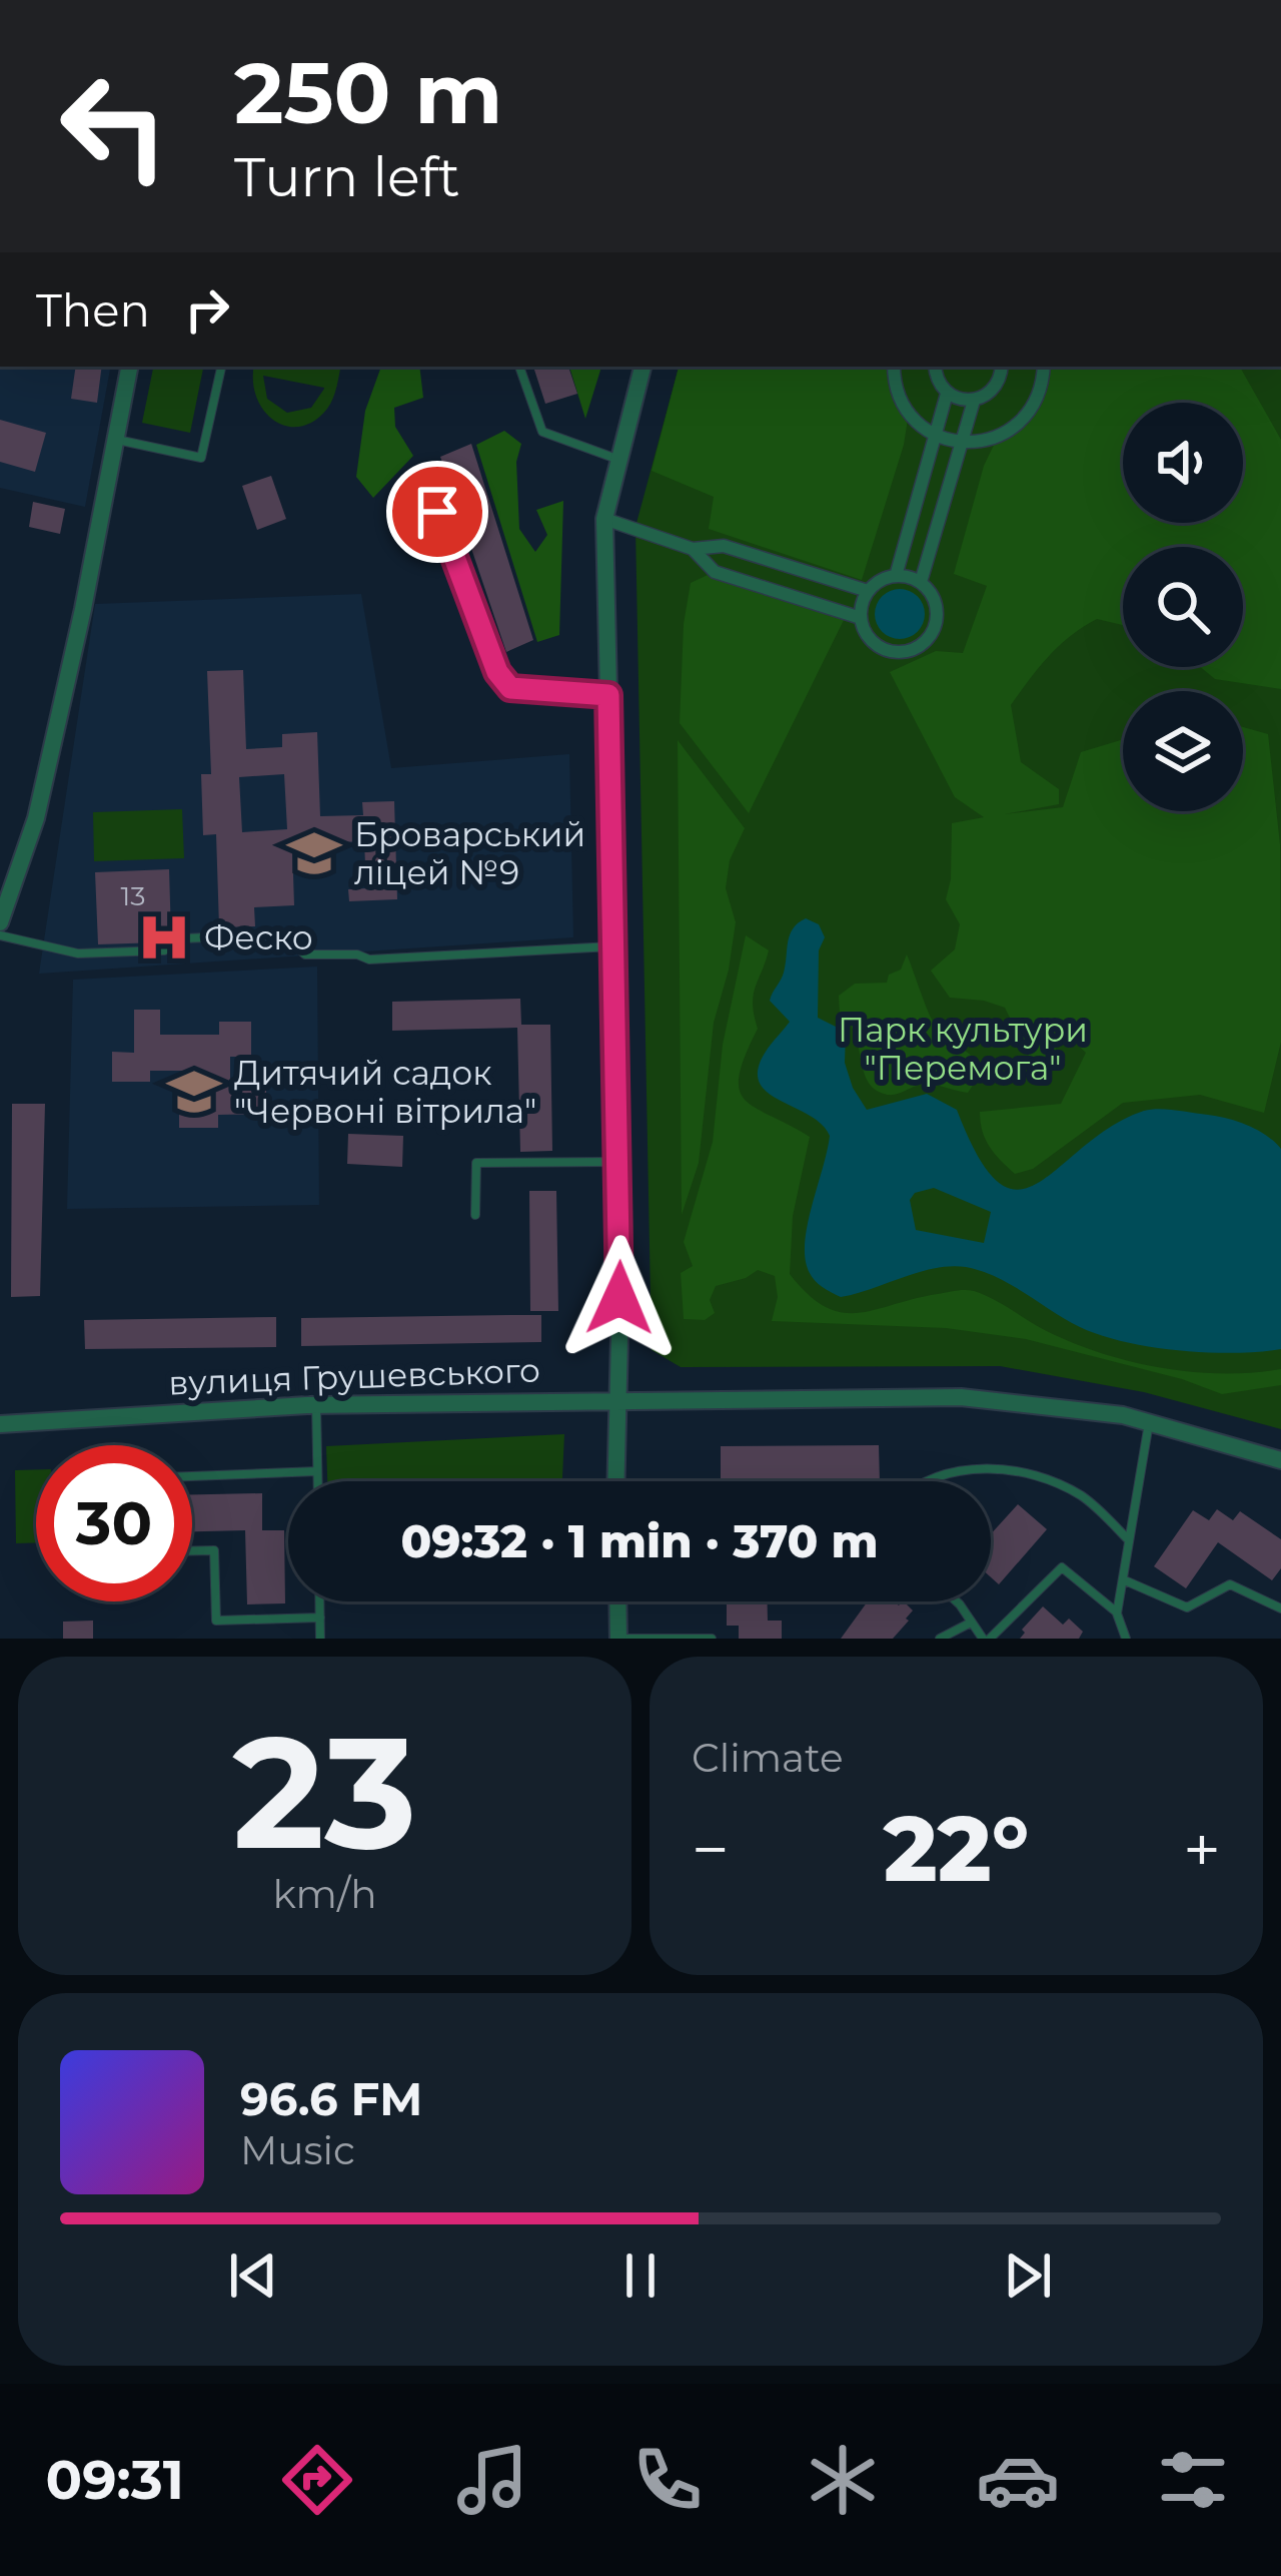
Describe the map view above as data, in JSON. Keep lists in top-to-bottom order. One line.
{"streets":{"street":["вулиця Грушевського"]},"parks":["Парк культури \"Перемога\""],"places":{"school or university":["Броварський ліцей №9","Дитячий садок \"Червоні вітрила\""],"hospital":["Феско"]},"house_numbers":["13"],"page":{"turn":["250 m","Turn left"],"then":"Then","limit":"30","trip":"09:32 · 1 min · 370 m","tile":[["23","km/h"],"Climate"],"heat":["−","22°","+"],"song":["96.6 FM","Music"],"tabs":"09:31"}}
